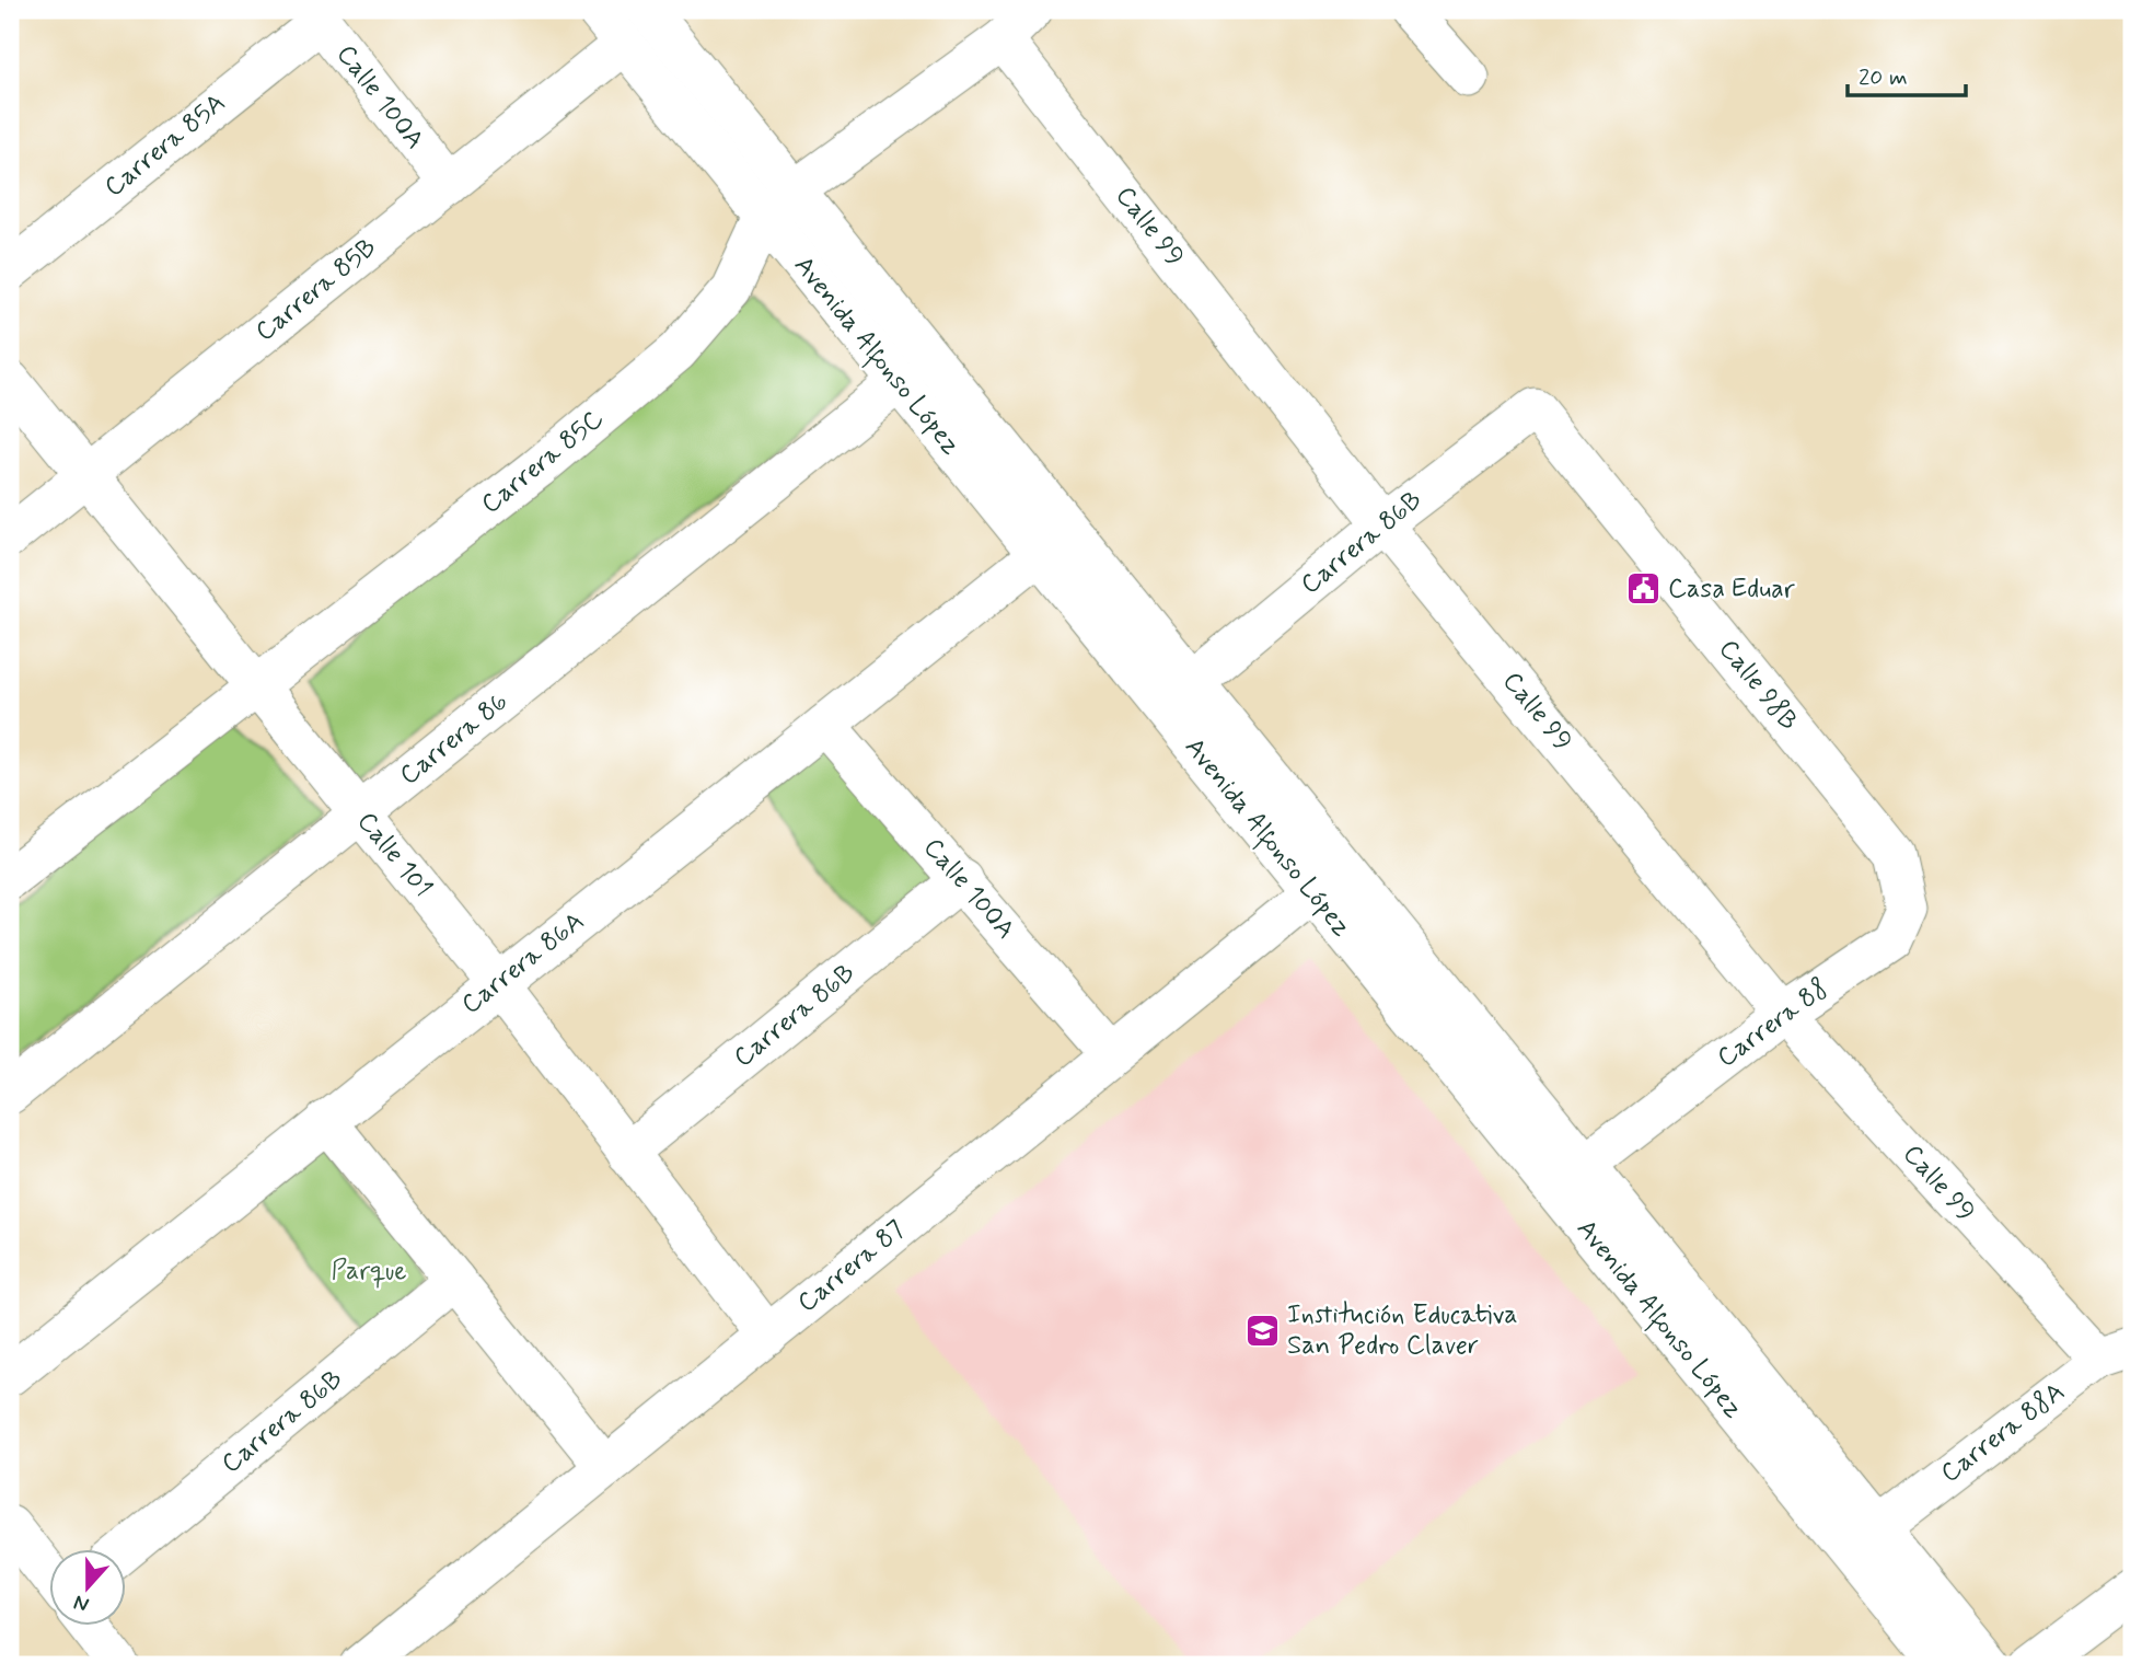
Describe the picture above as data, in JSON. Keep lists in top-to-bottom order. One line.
{"streets":{"street":["Calle 100A","Carrera 85A","Calle 99","Carrera 85B","Avenida Alfonso López","Carrera 85C","Carrera 86B","Calle 98B","Carrera 86","Calle 101","Carrera 86A","Carrera 88","Carrera 87","Carrera 88A"]},"crossings":[["Calle 100A","Carrera 85A"],["Calle 100A","Carrera 85B"],["Calle 100A","Carrera 86B"],["Calle 100A","Carrera 86A"],["Calle 100A","Carrera 87"],["Calle 99","Carrera 85C"],["Calle 99","Carrera 86B"],["Calle 99","Carrera 88"],["Calle 99","Carrera 88A"],["Carrera 85B","Avenida Alfonso López"],["Carrera 85B","Calle 101"],["Avenida Alfonso López","Carrera 85C"],["Avenida Alfonso López","Carrera 86B"],["Avenida Alfonso López","Carrera 86"],["Avenida Alfonso López","Carrera 86A"],["Avenida Alfonso López","Carrera 88"],["Avenida Alfonso López","Carrera 87"],["Avenida Alfonso López","Carrera 88A"],["Carrera 85C","Calle 101"],["Carrera 86B","Calle 98B"],["Carrera 86B","Calle 101"],["Calle 98B","Carrera 88"],["Carrera 86","Calle 101"],["Calle 101","Carrera 86A"],["Calle 101","Carrera 87"]],"parks":["Parque"],"places":{"public building":["Casa Eduar"],"school or university":["Institución Educativa San Pedro Claver"]},"scale_bar":"20 m","north":"bottom"}
